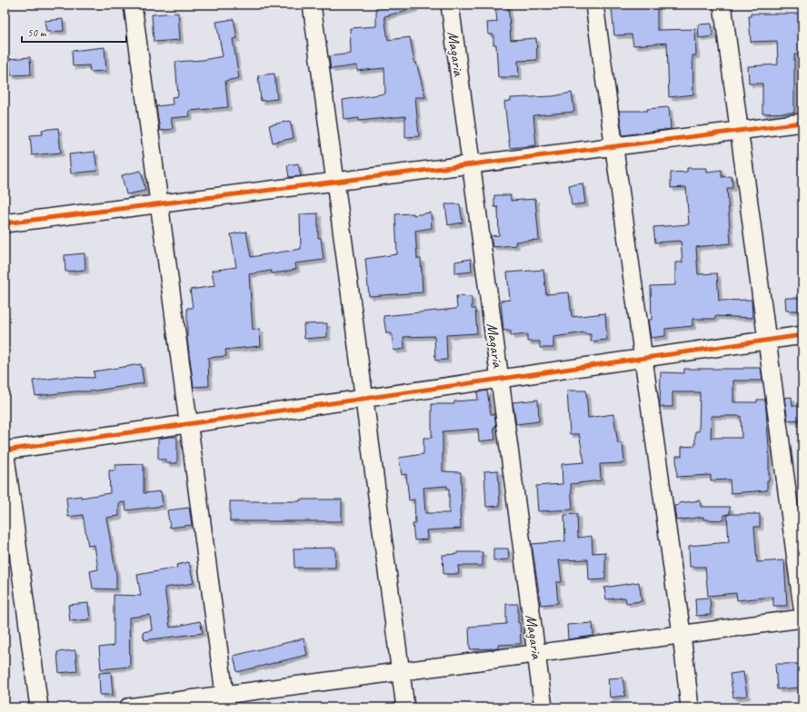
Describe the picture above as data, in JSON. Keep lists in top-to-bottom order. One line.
{"streets":{"street":["Magaria"]},"scale_bar":"50 m"}
